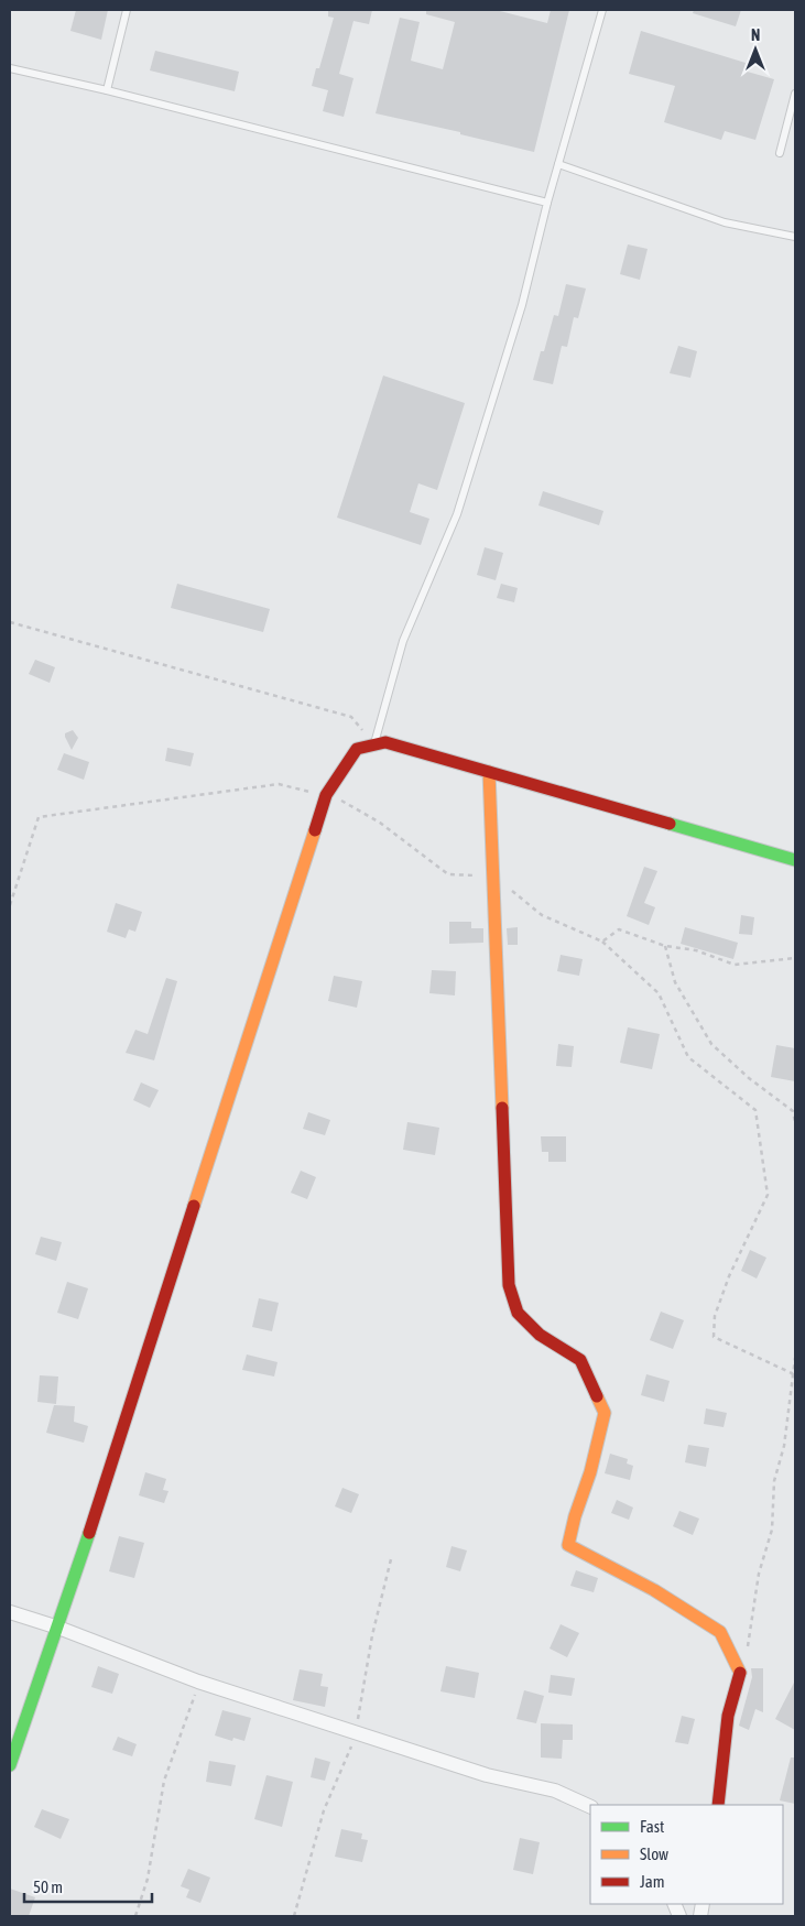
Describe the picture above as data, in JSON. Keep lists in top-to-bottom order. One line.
{"legend":["Fast","Slow","Jam"],"scale_bar":"50 m","north":"top"}
